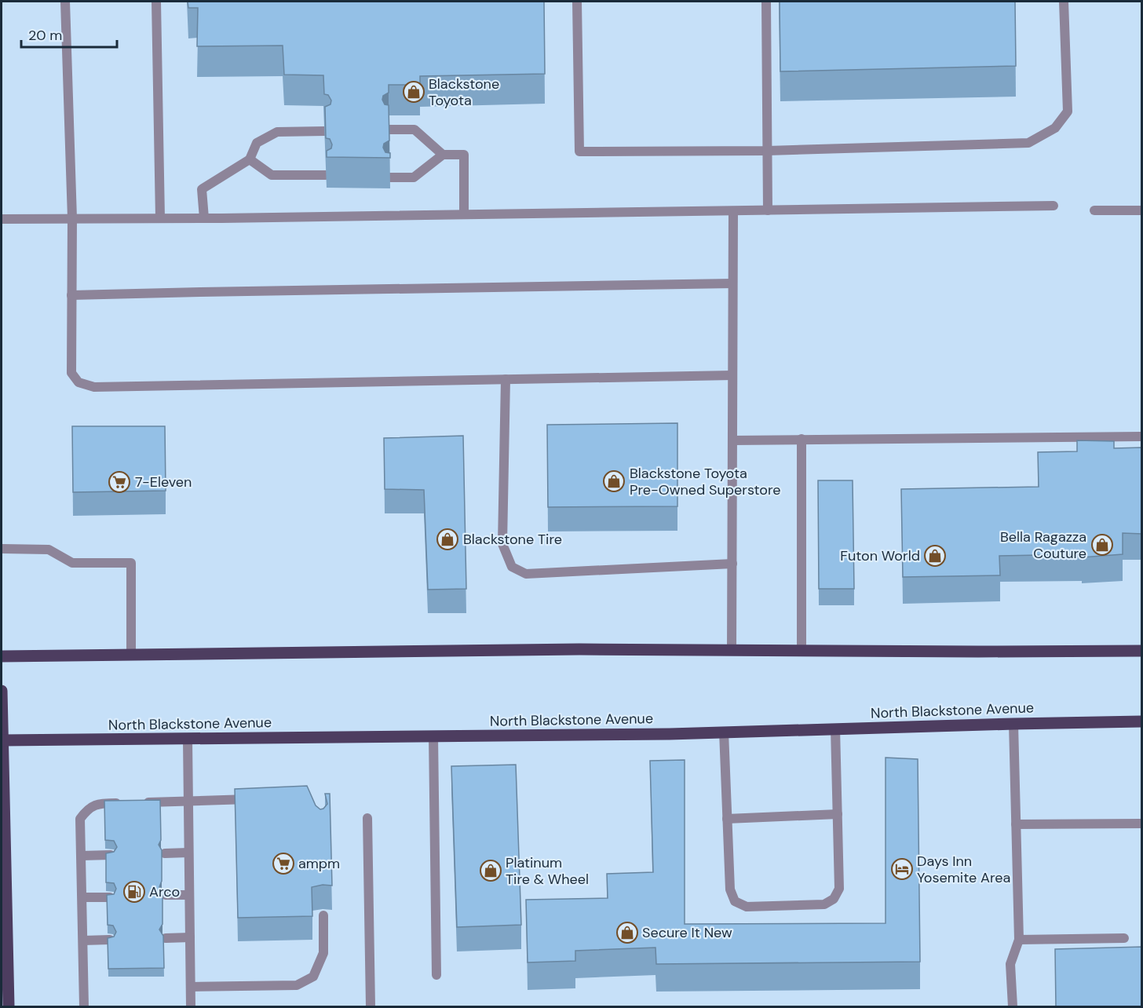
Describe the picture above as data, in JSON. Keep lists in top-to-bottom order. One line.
{"streets":{"main road":["North Blackstone Avenue"]},"places":{"shop":["Blackstone Toyota","Blackstone Toyota Pre-Owned Superstore","Blackstone Tire","Bella Ragazza Couture","Futon World","Platinum Tire & Wheel","Secure It New"],"supermarket":["7-Eleven","ampm"],"hotel":["Days Inn Yosemite Area"],"fuel station":["Arco"]},"scale_bar":"20 m"}
